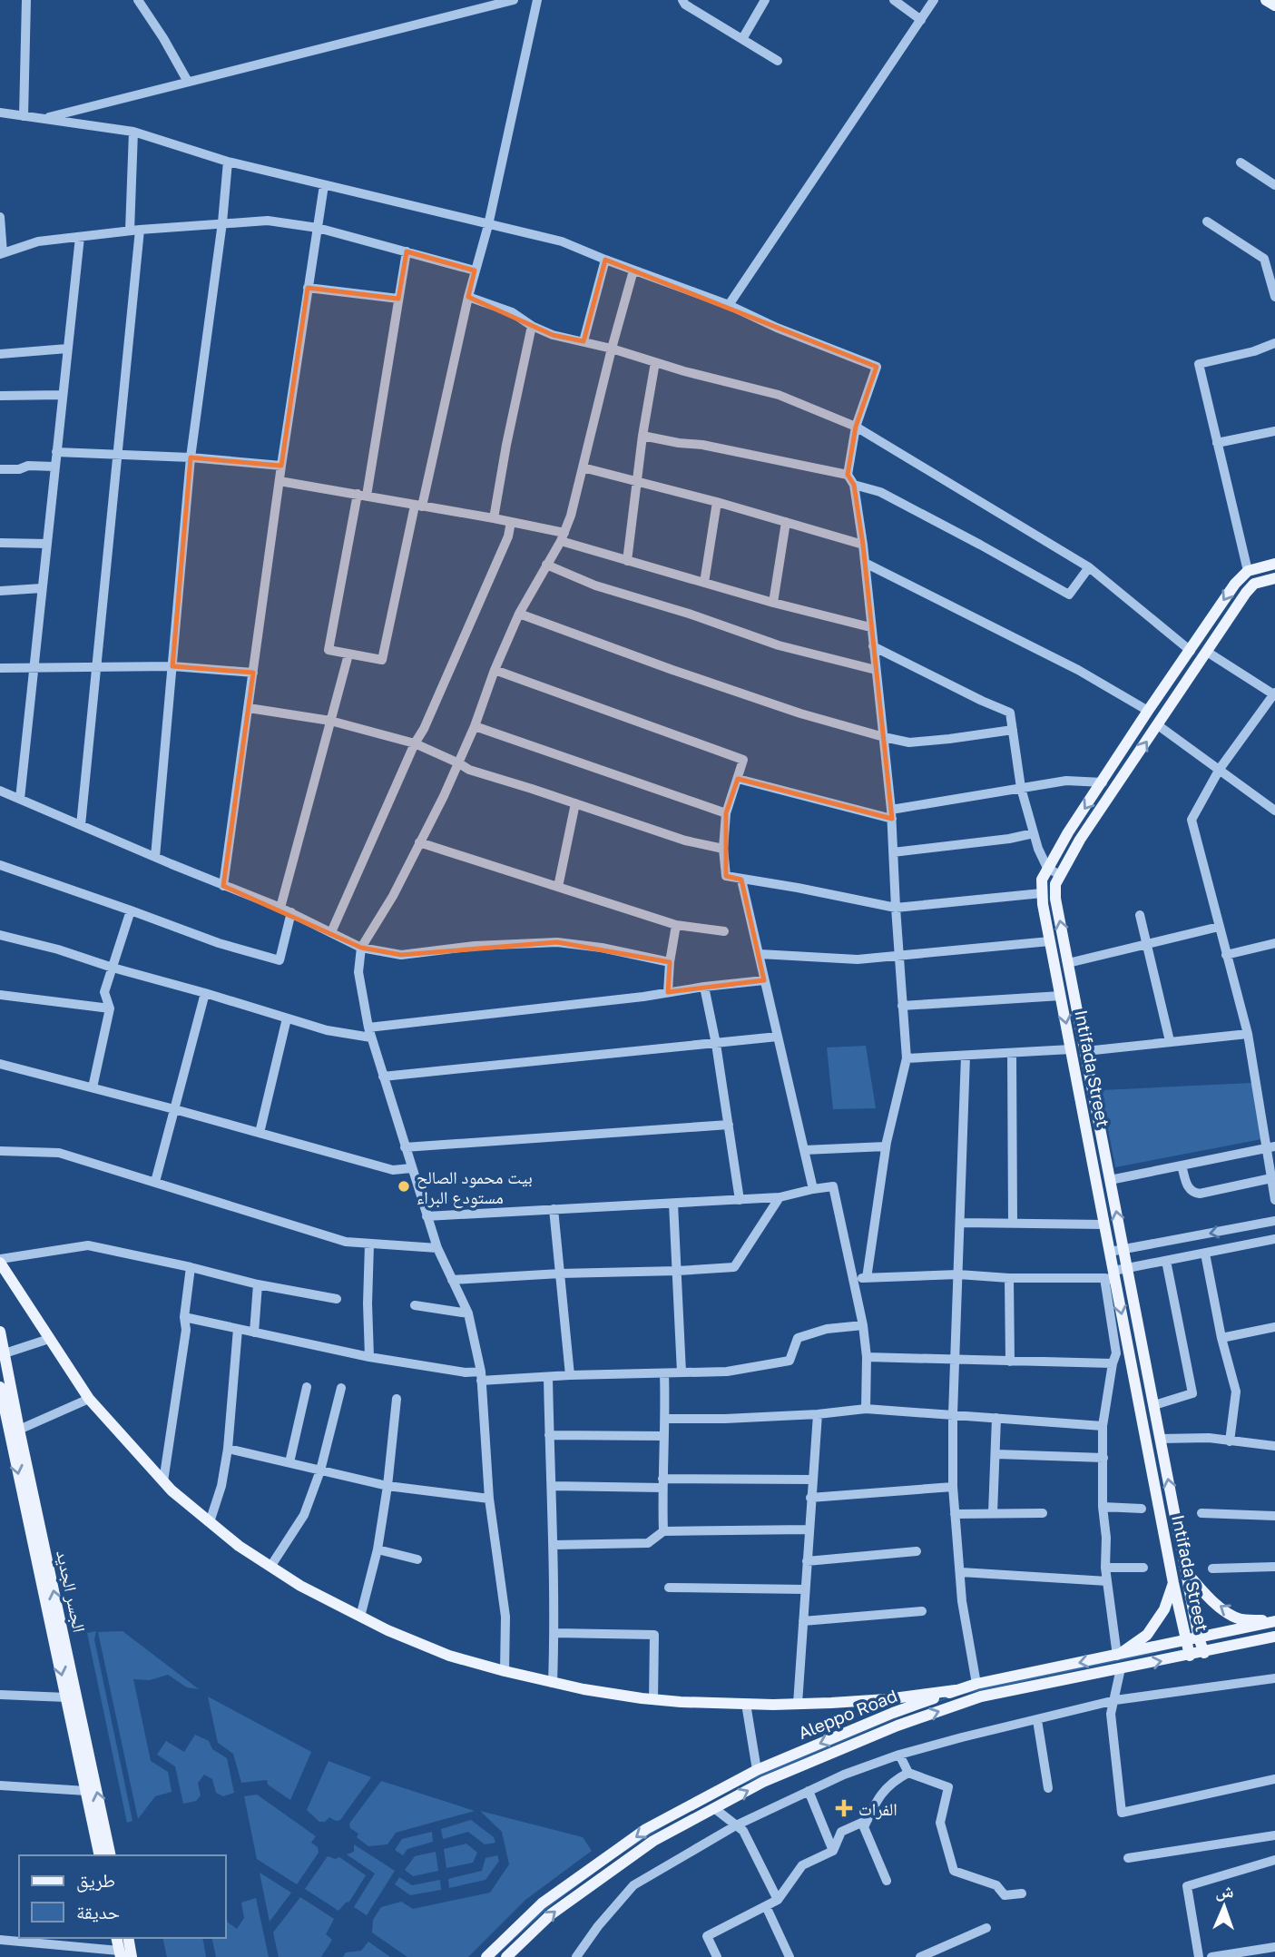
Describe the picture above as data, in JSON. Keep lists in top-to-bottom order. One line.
{"streets":{"main road":["Intifada Street","الجسر الجديد","Aleppo Road"]},"crossings":[["Intifada Street","Aleppo Road"]],"places":{"other":["بيت محمود الصالح مستودع البراء"],"health":["الفرات"]},"legend":["طريق","حديقة"],"north":"top"}
